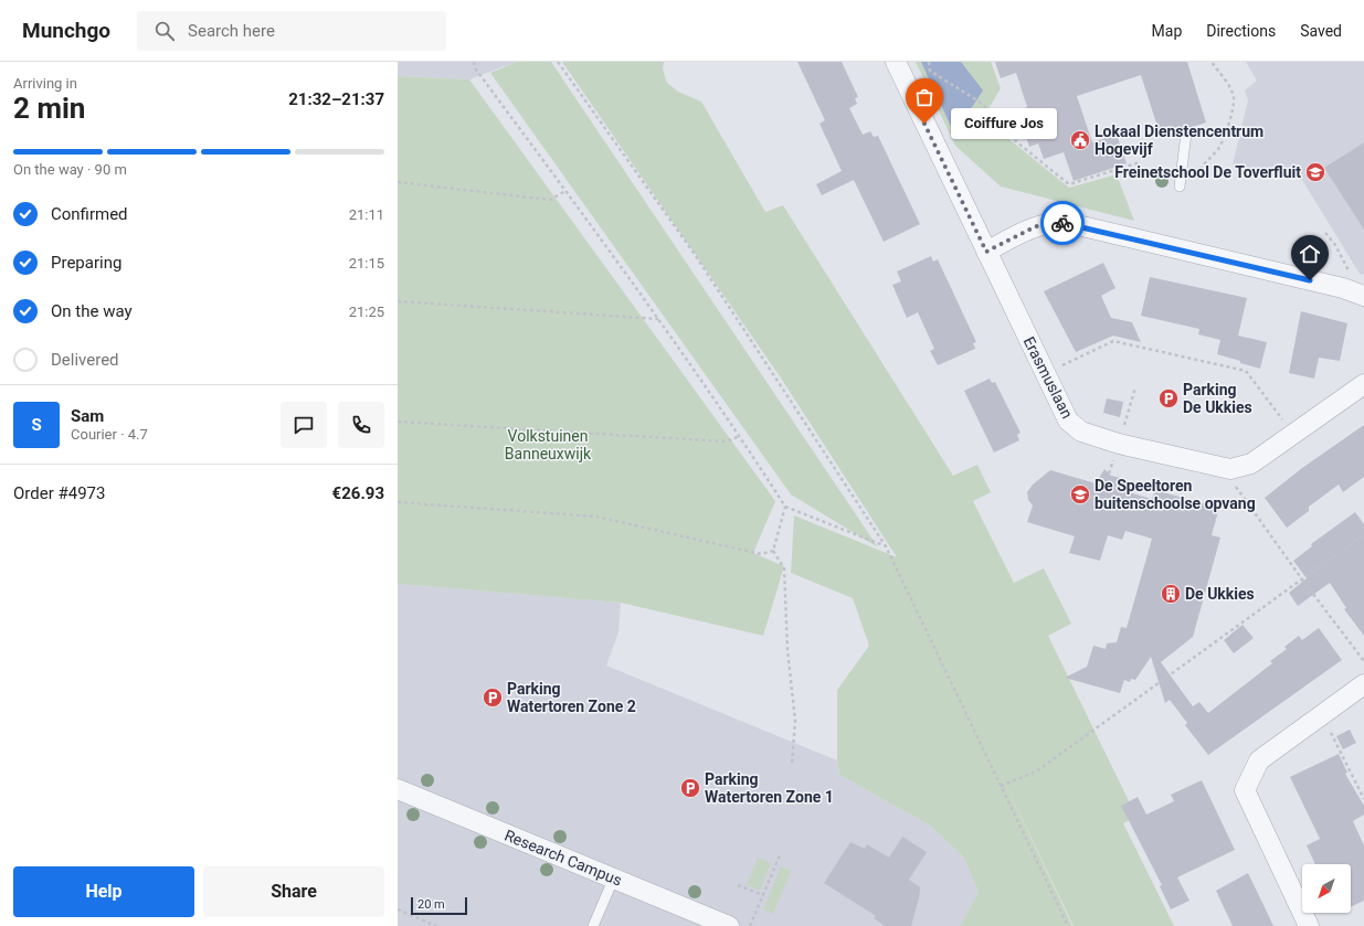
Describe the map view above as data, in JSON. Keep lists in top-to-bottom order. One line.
{"streets":{"street":["Erasmuslaan","Research Campus"]},"parks":["Volkstuinen Banneuxwijk"],"places":{"other":["Coiffure Jos"],"public building":["Lokaal Dienstencentrum Hogevijf"],"school or university":["Freinetschool De Toverfluit","De Speeltoren buitenschoolse opvang"],"parking":["Parking De Ukkies","Parking Watertoren Zone 2","Parking Watertoren Zone 1"],"building":["De Ukkies"]},"scale_bar":"20 m","north":"bottom left","page":{"header":"Munchgo","search":"Search here","nav":["Map","Directions","Saved"],"heading":["2 min","Arriving in","21:32–21:37"],"panel":["Sam","Courier · 4.7","Order #4973","€26.93"],"bubble":"Coiffure Jos","bar":"On the way · 90 m","list":[["Confirmed","21:11"],["Preparing","21:15"],["On the way","21:25"],"Delivered"],"round":"S","buttons":["Help","Share"],"scale":"20 m"}}
